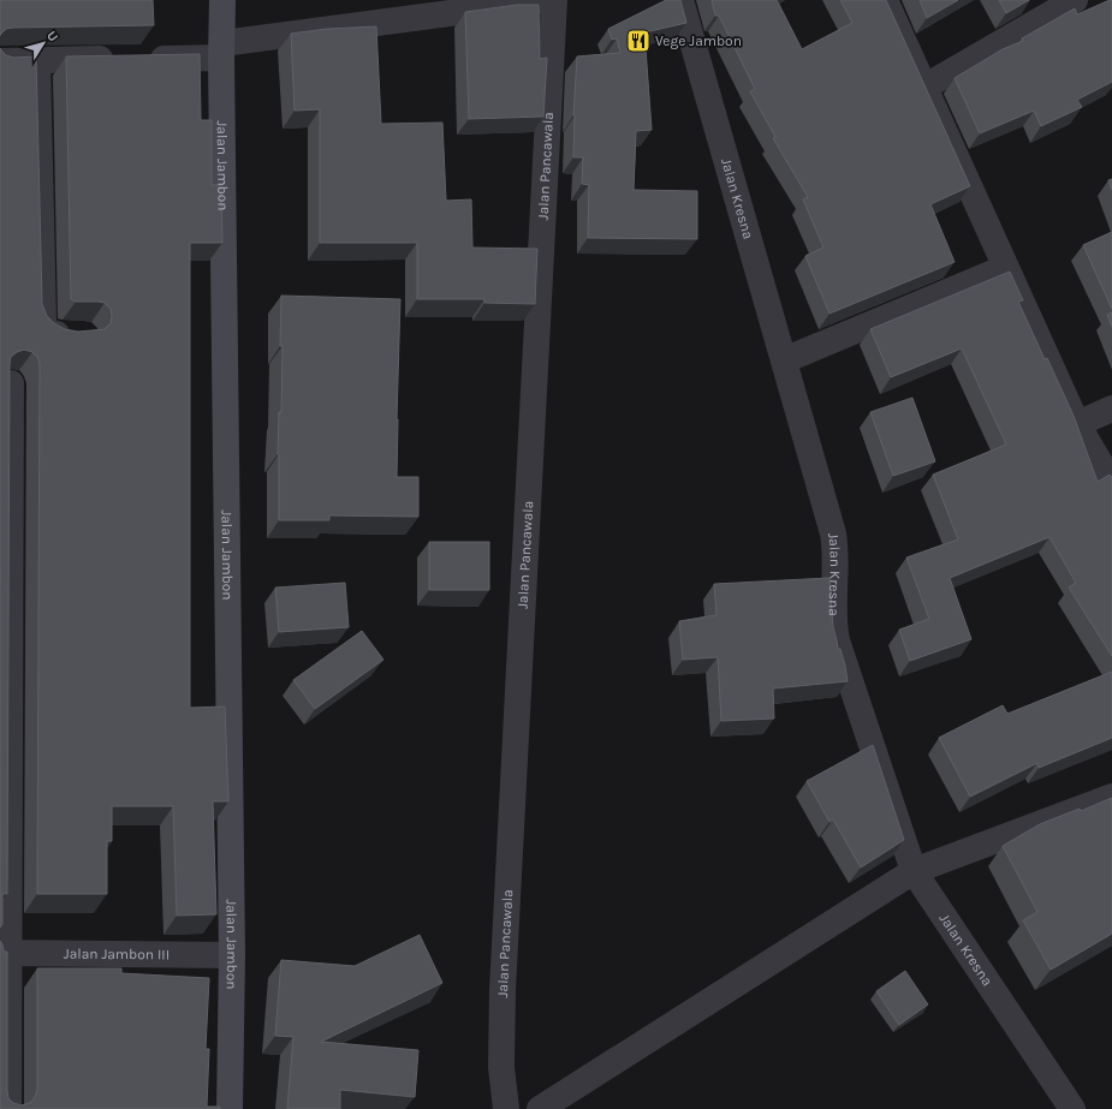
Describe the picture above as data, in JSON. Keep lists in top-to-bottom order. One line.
{"streets":{"main road":["Jalan Jambon"],"street":["Jalan Pancawala","Jalan Kresna","Jalan Jambon III"]},"crossings":[["Jalan Jambon","Jalan Jambon III"]],"places":{"restaurant":["Vege Jambon"]},"north":"top right"}
